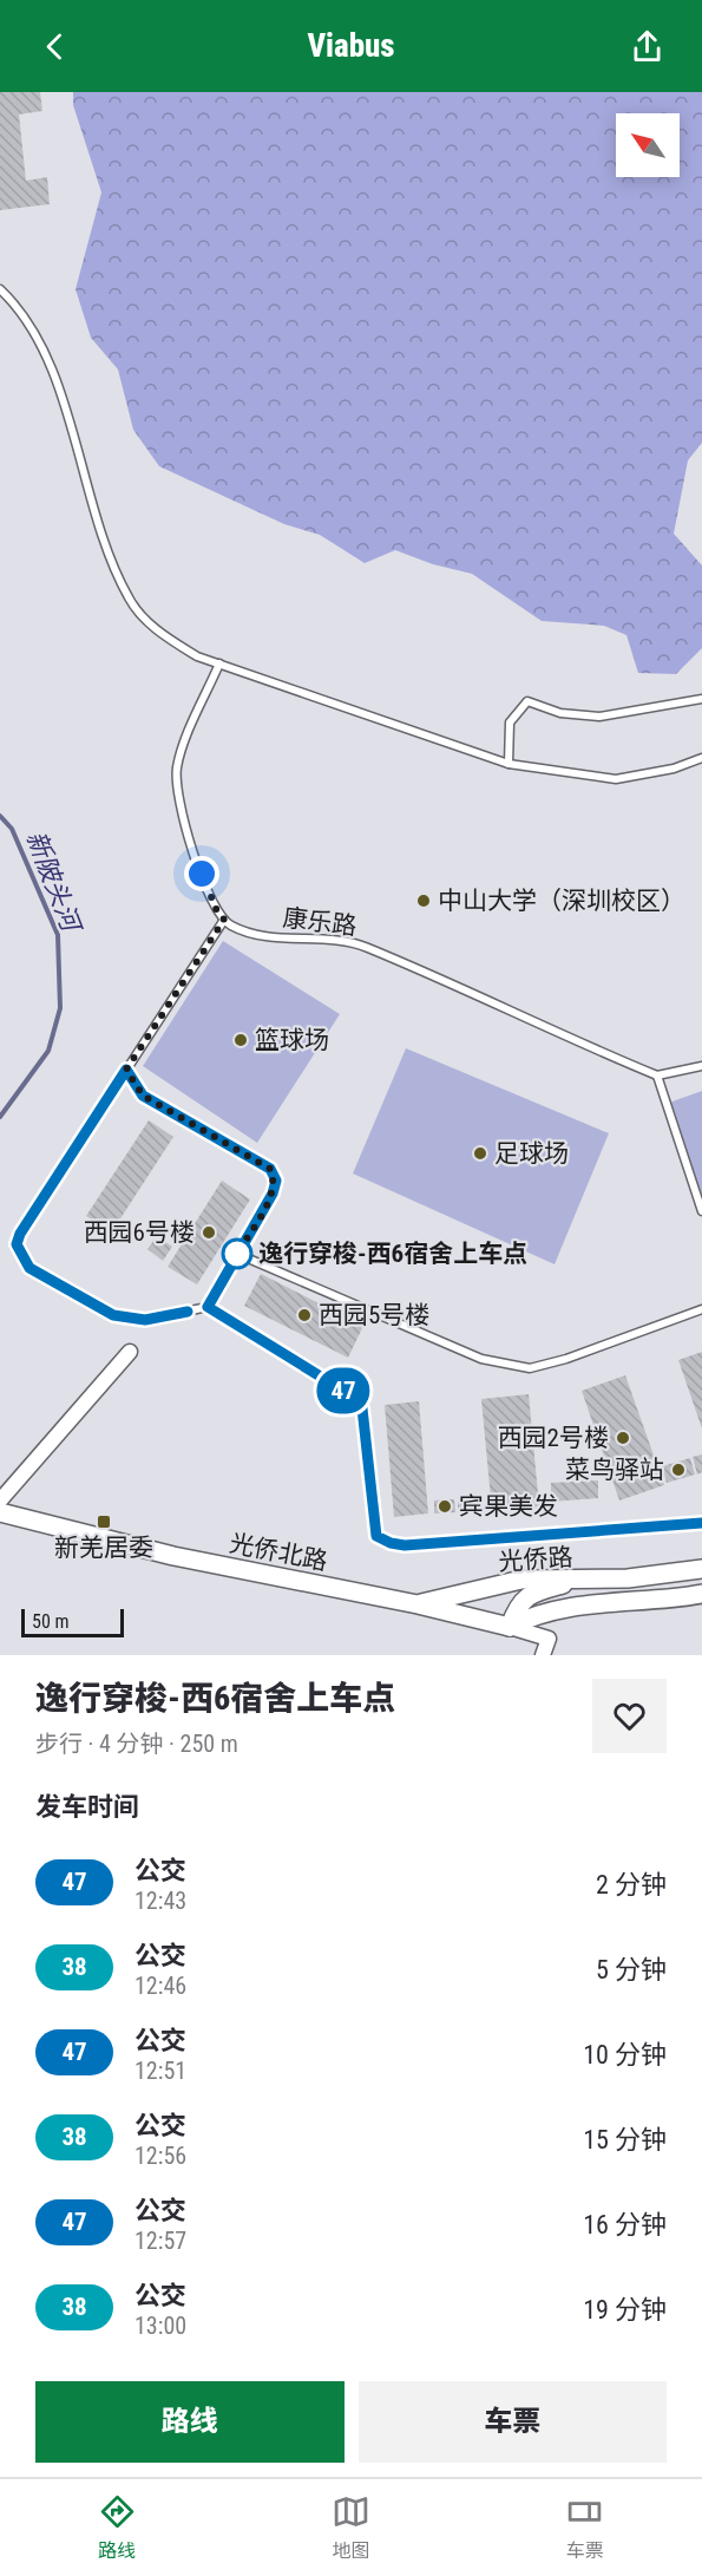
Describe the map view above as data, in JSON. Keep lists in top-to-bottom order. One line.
{"streets":{"street":["光侨北路","光侨路"],"lane":["康乐路"]},"crossings":[["光侨北路","光侨路"]],"water":["新陂头河"],"places":{"other":["中山大学（深圳校区）","篮球场","足球场","西园6号楼","逸行穿梭-西6宿舍上车点","西园5号楼","西园2号楼","菜鸟驿站","宾果美发"],"transit":["新羌居委"]},"lines":["bus line 47"],"scale_bar":"50 m","north":"top left","page":{"header":"Viabus","on_map":"47","scale":"50 m","heading":[["逸行穿梭-西6宿舍上车点","步行 · 4 分钟 · 250 m"],"发车时间"],"list":[{"mark":"47","name":"公交","note":"12:43","value":"2 分钟"},{"mark":"38","name":"公交","note":"12:46","value":"5 分钟"},{"mark":"47","name":"公交","note":"12:51","value":"10 分钟"},{"mark":"38","name":"公交","note":"12:56","value":"15 分钟"},{"mark":"47","name":"公交","note":"12:57","value":"16 分钟"},{"mark":"38","name":"公交","note":"13:00","value":"19 分钟"}],"buttons":["路线","车票"],"tabs":["路线","地图","车票"]}}
